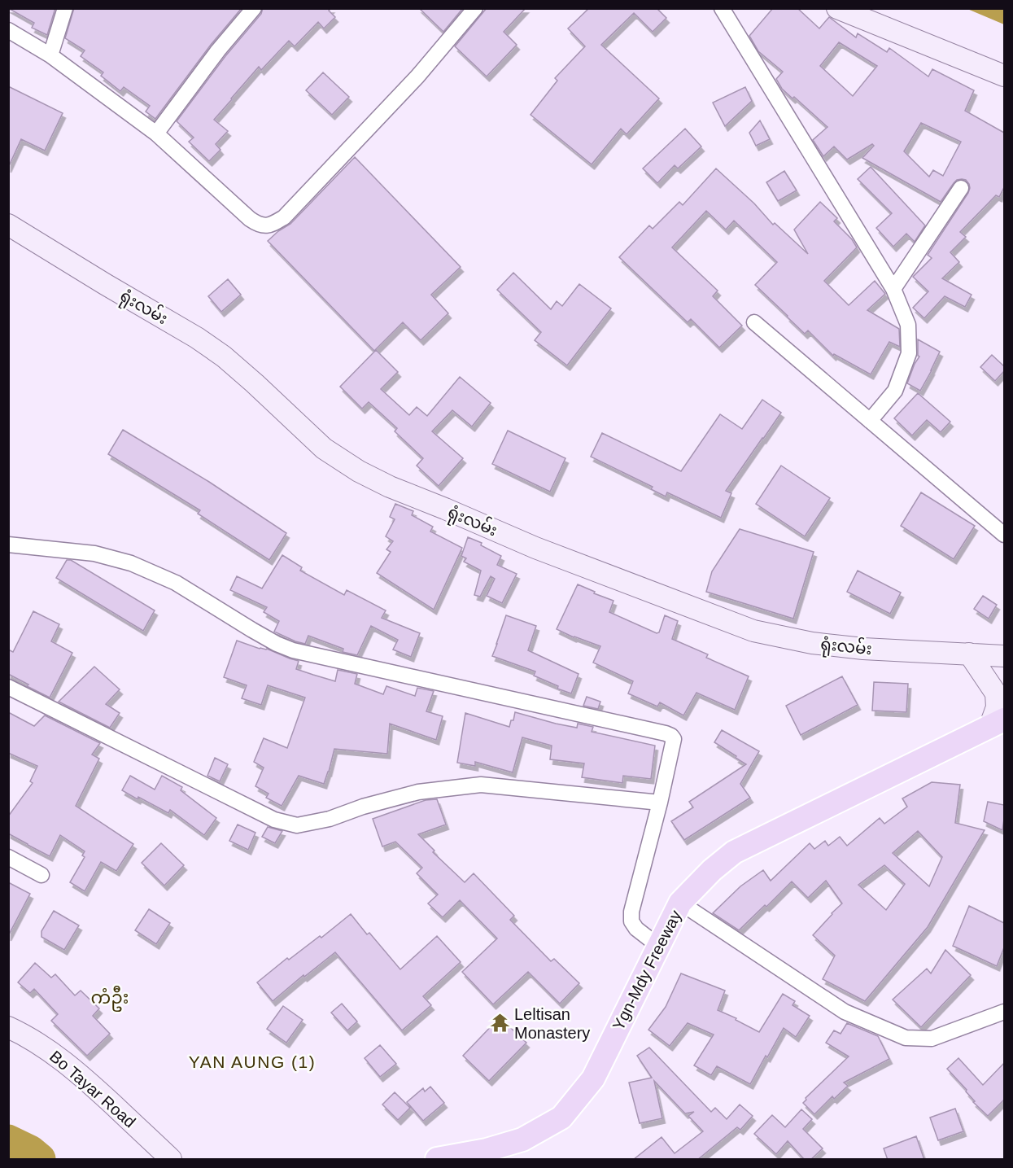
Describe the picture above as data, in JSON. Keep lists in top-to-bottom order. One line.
{"streets":{"main road":["Ygn-Mdy Freeway"],"street":["ရုံးလမ်း","Bo Tayar Road"]},"districts":["ကံဦး","YAN AUNG (1)"],"places":{"temple":["Leltisan Monastery"]}}
